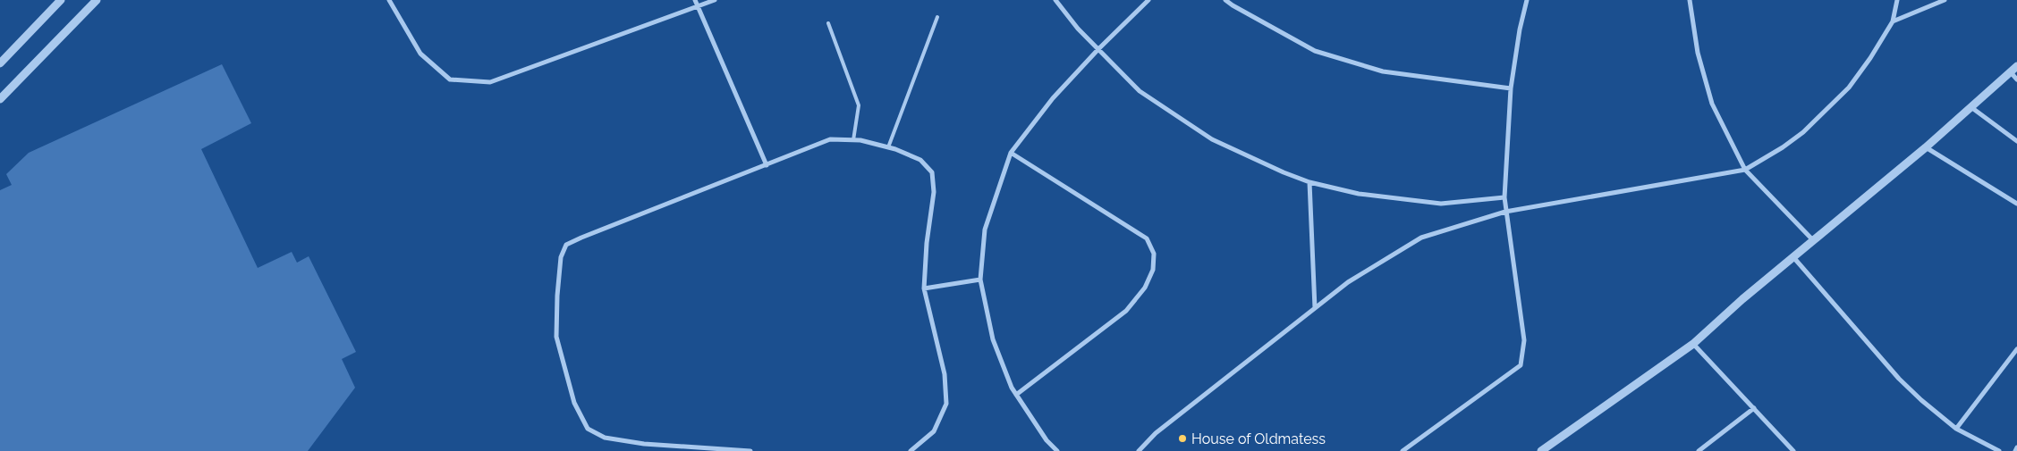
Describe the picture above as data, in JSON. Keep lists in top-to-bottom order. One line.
{"places":["House of Oldmatess"]}
